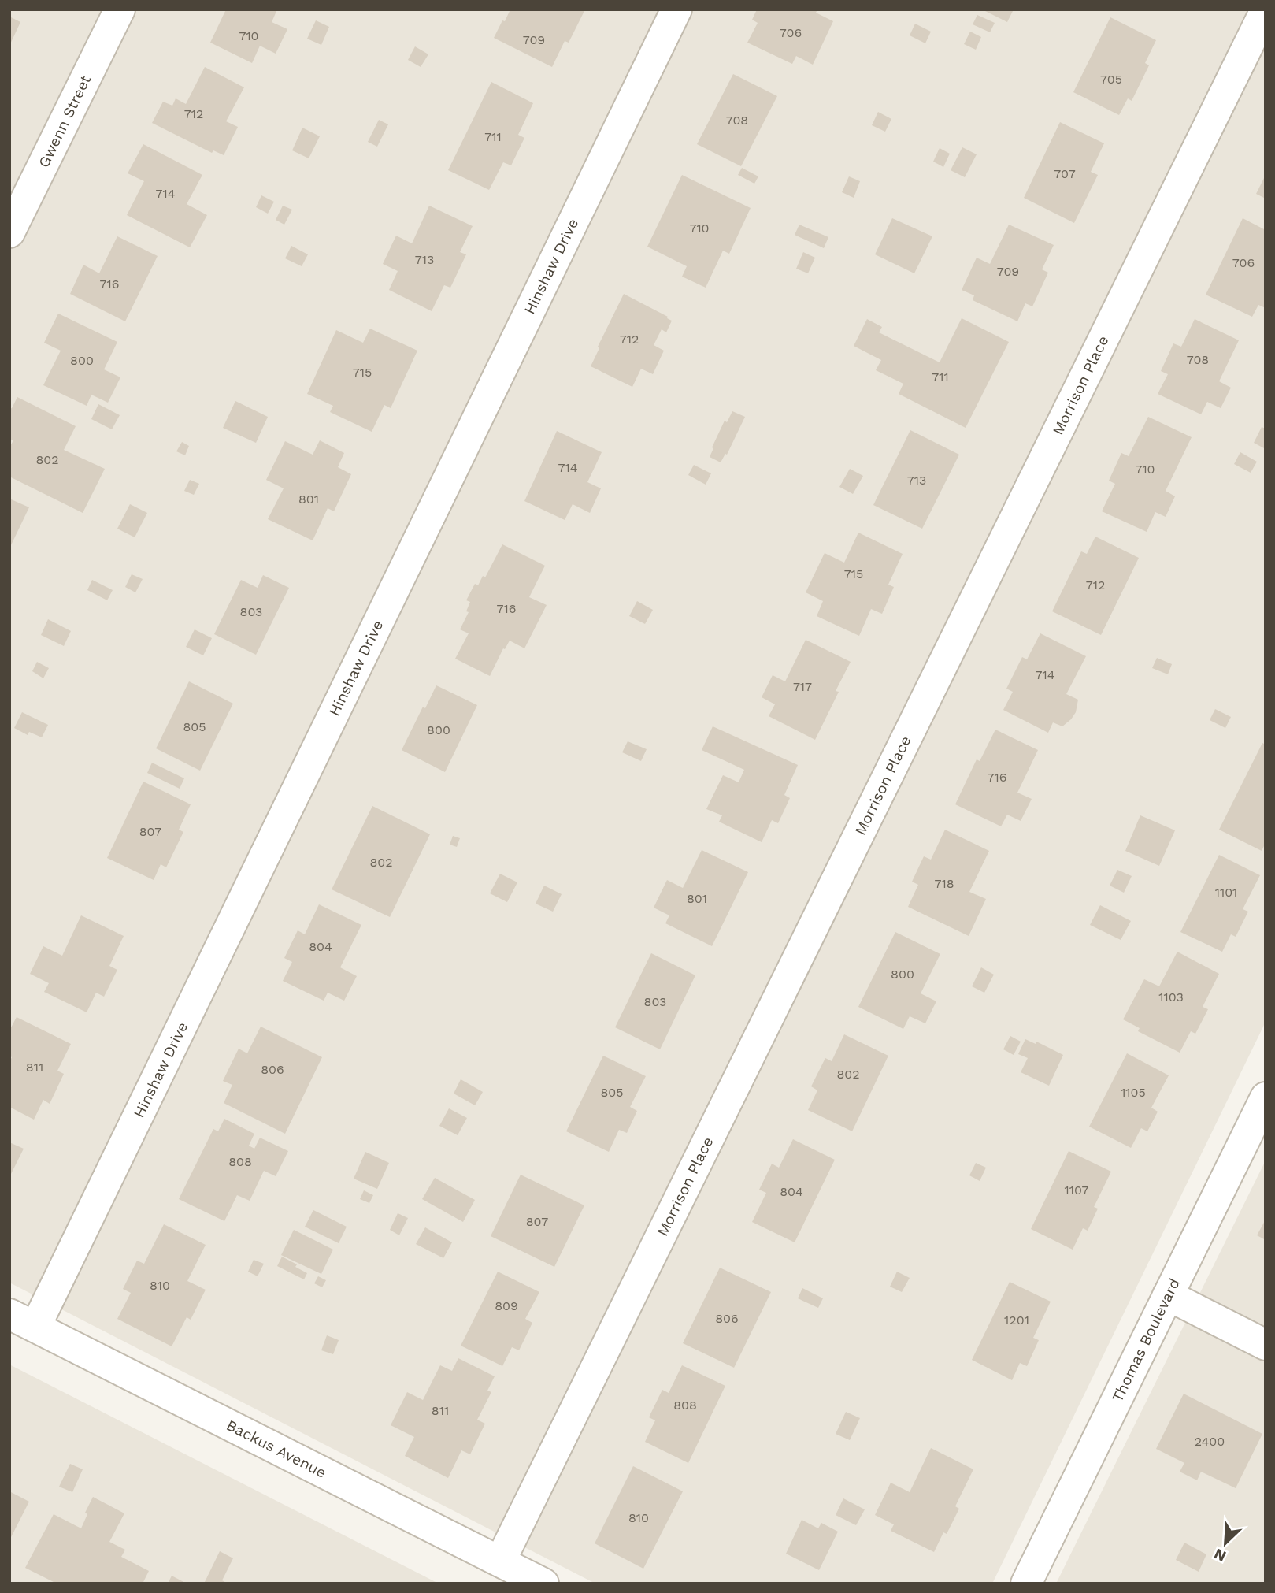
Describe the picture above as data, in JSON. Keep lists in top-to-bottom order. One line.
{"streets":{"street":["Gwenn Street","Hinshaw Drive","Morrison Place","Thomas Boulevard","Backus Avenue"]},"crossings":[["Hinshaw Drive","Backus Avenue"],["Morrison Place","Backus Avenue"]],"house_numbers":["706","710","709","705","712","708","711","707","714","710","713","706","709","716","712","708","800","715","711","802","714","710","713","801","715","712","716","803","714","717","805","800","716","807","802","718","1101","801","804","800","1103","803","811","806","802","805","1105","808","1107","804","807","810","809","806","1201","808","811","2400","810"],"north":"bottom left"}
